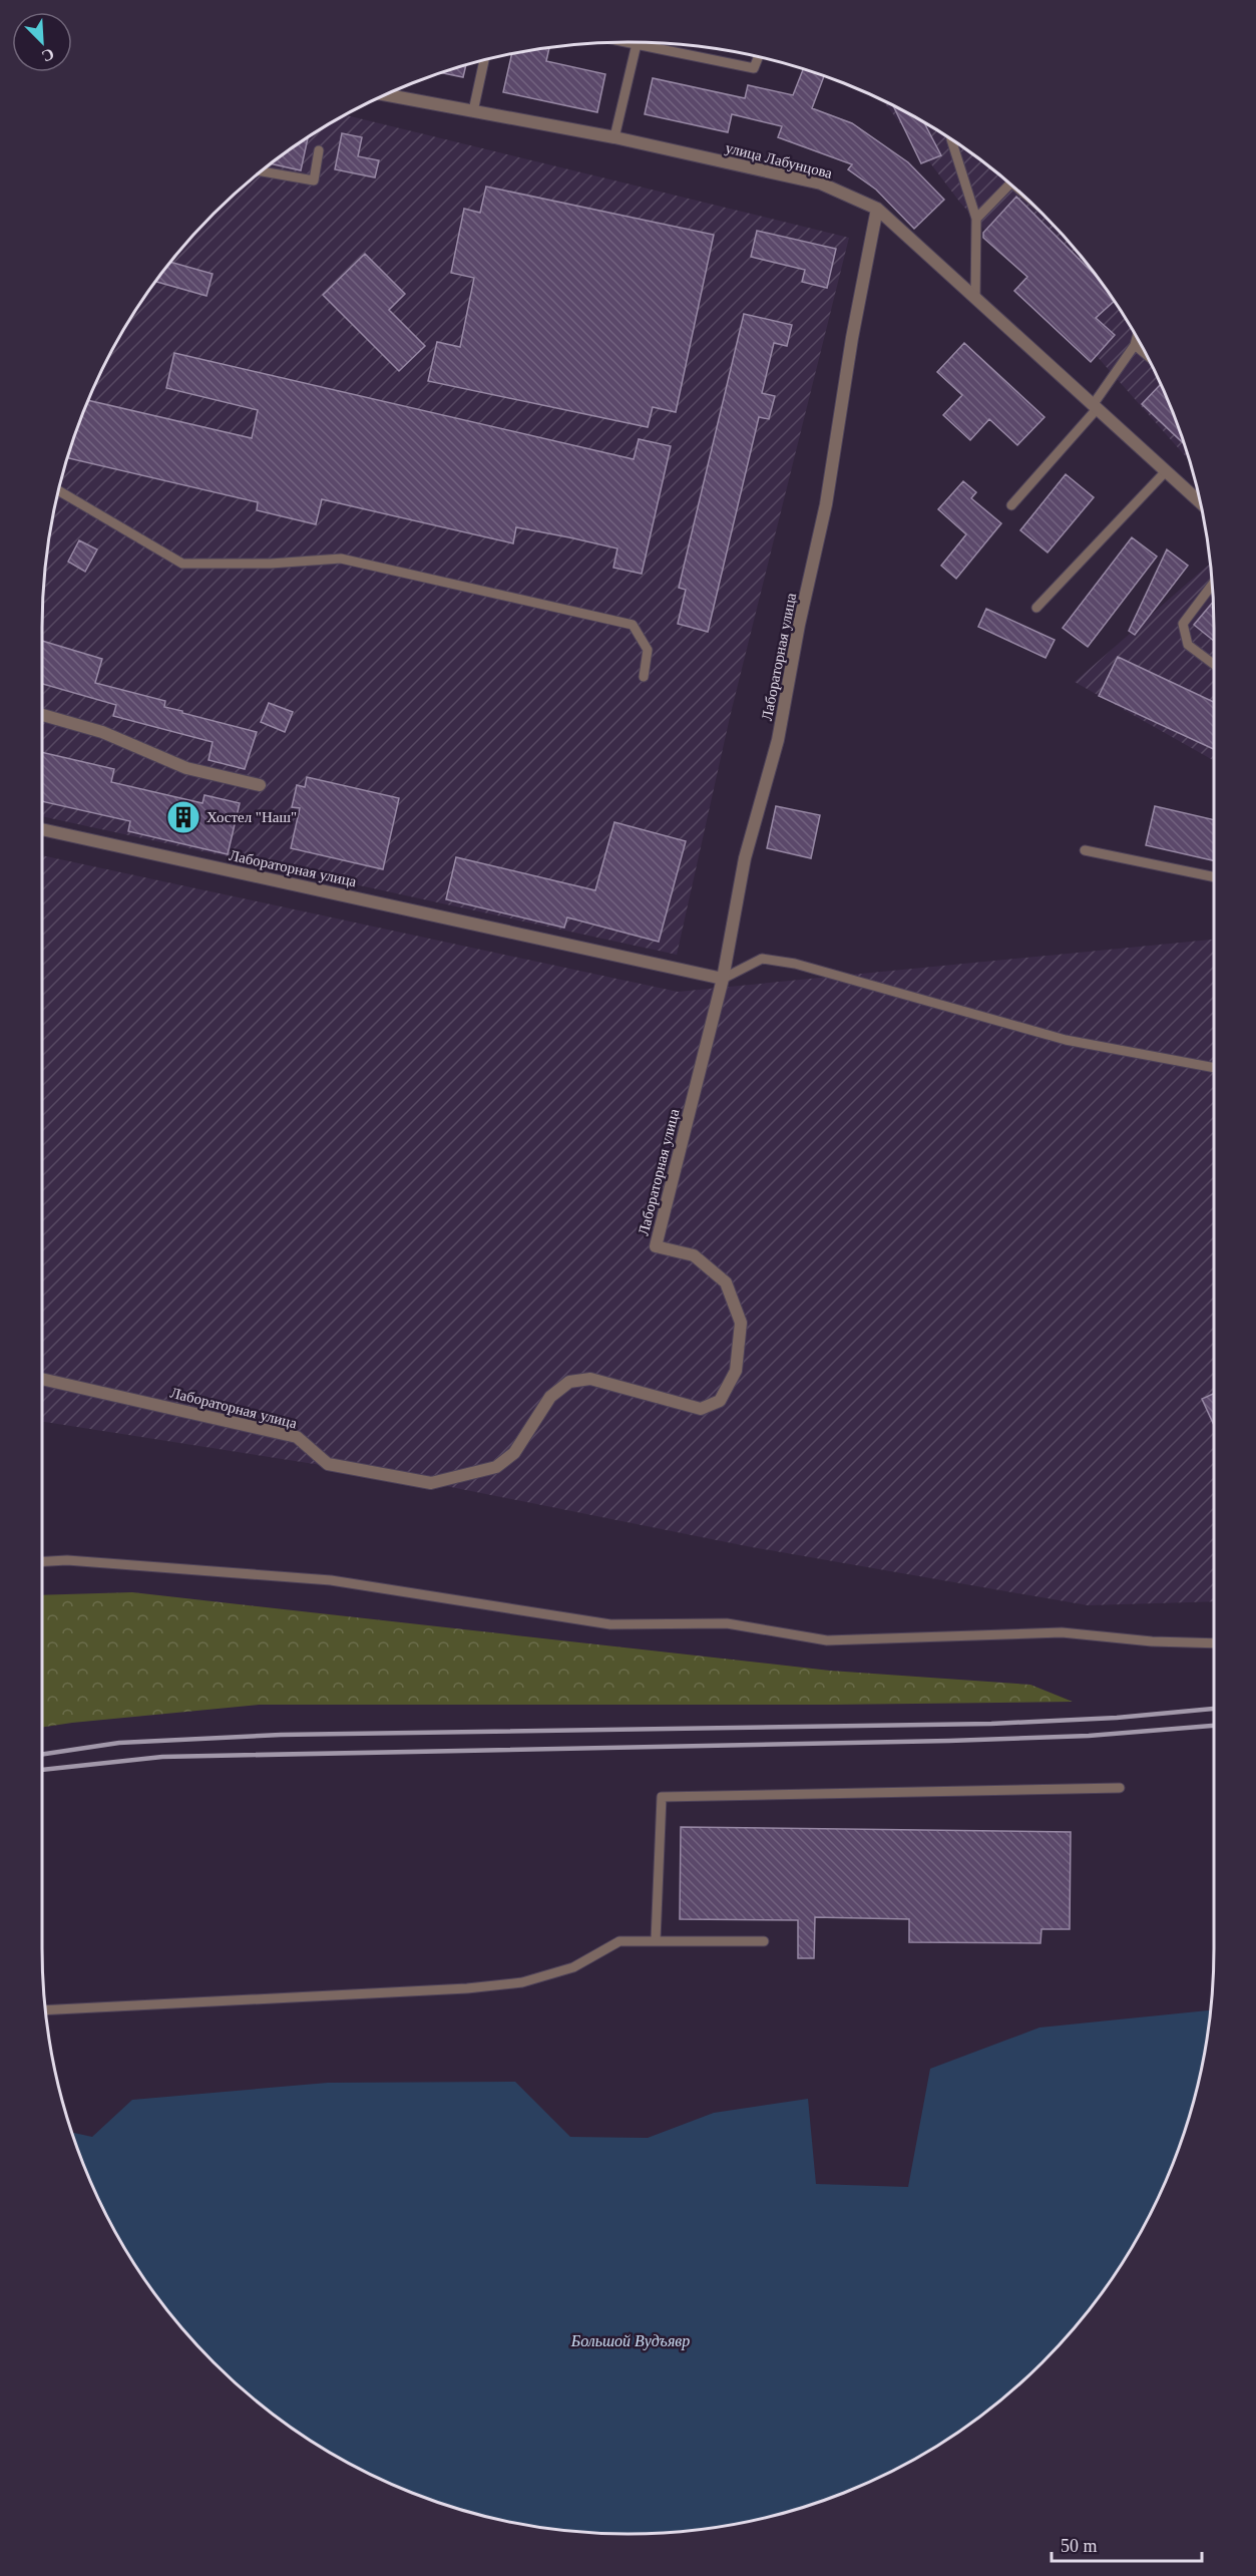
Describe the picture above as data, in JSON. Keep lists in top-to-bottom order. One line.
{"streets":{"street":["улица Лабунцова","Лабораторная улица"]},"crossings":[["улица Лабунцова","Лабораторная улица"]],"water":["Большой Вудъявр"],"places":{"building":["Хостел \"Наш\""]},"scale_bar":"50 m","north":"bottom right"}
